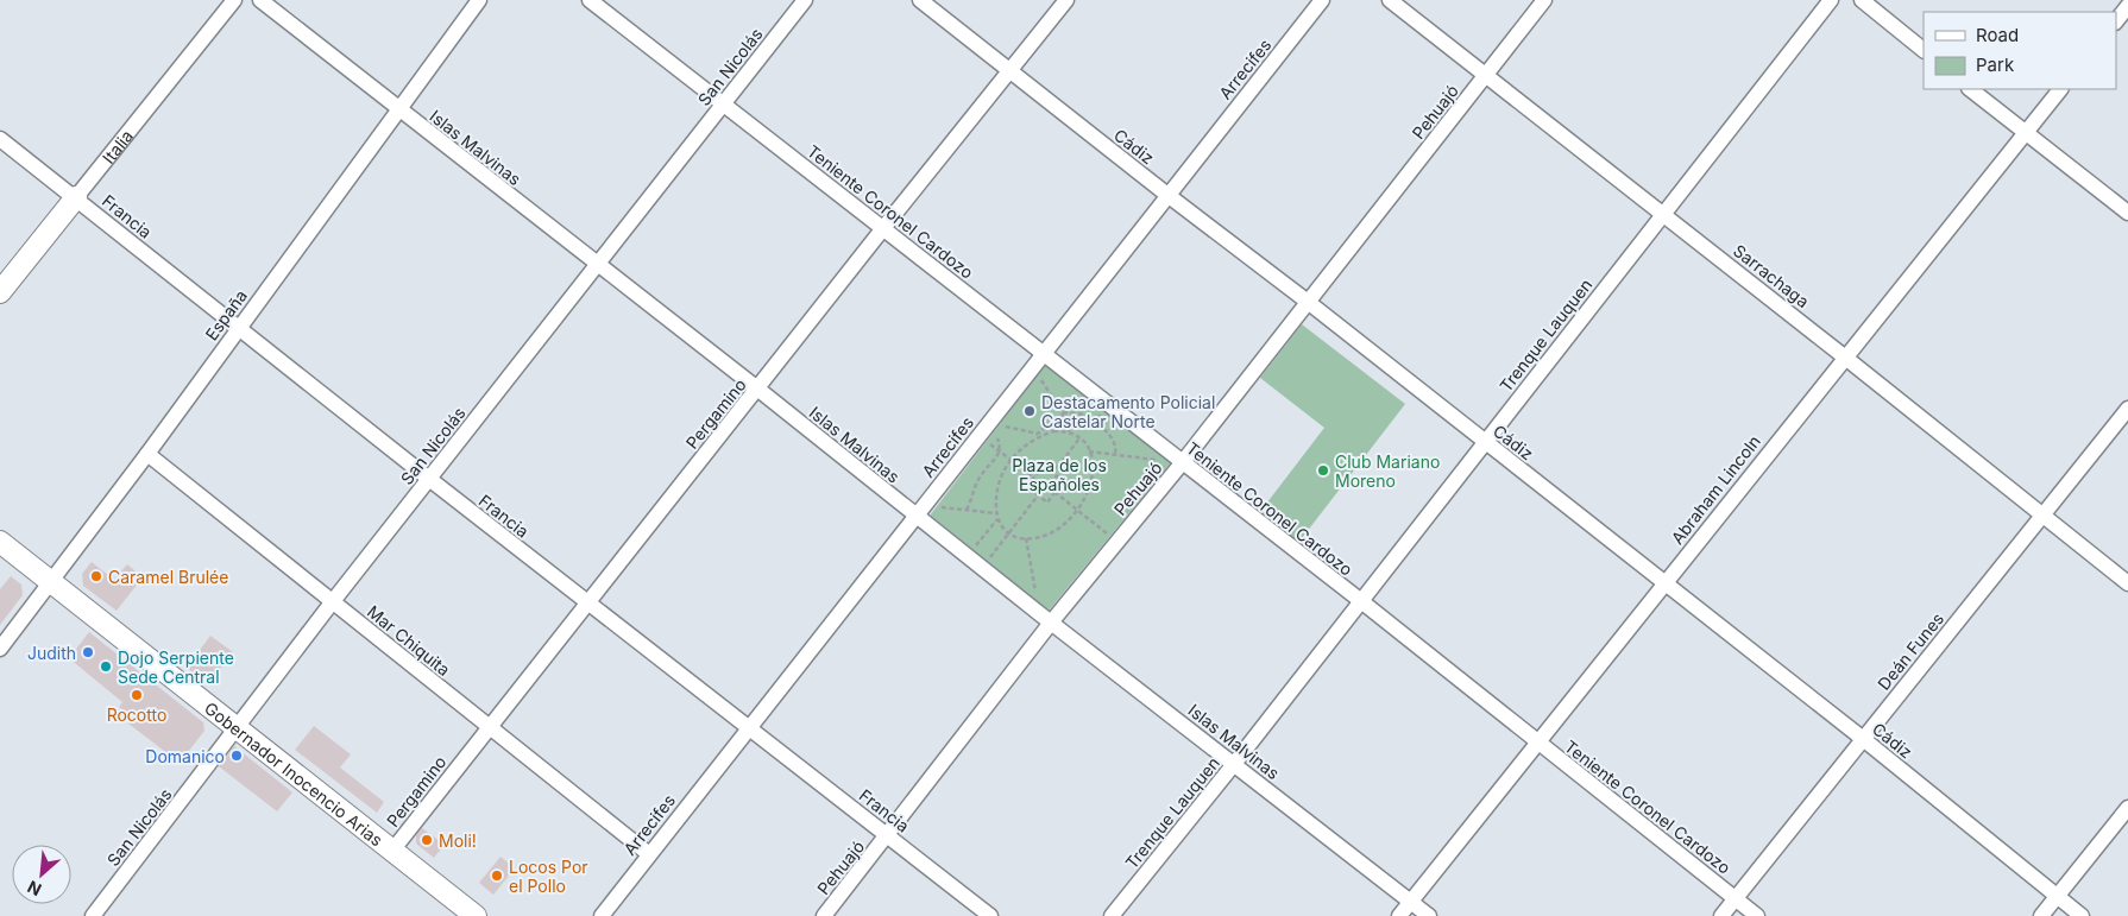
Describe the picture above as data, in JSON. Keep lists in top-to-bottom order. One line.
{"streets":{"street":["San Nicolás","Arrecifes","Pehuajó","Italia","Cádiz","Islas Malvinas","Teniente Coronel Cardozo","Francia","Sarrachaga","España","Trenque Lauquen","Pergamino","Abraham Lincoln","Mar Chiquita","Deán Funes","Gobernador Inocencio Arias"]},"crossings":[["San Nicolás","Islas Malvinas"],["San Nicolás","Teniente Coronel Cardozo"],["San Nicolás","Francia"],["San Nicolás","Mar Chiquita"],["San Nicolás","Gobernador Inocencio Arias"],["Arrecifes","Cádiz"],["Arrecifes","Islas Malvinas"],["Arrecifes","Teniente Coronel Cardozo"],["Arrecifes","Francia"],["Arrecifes","Mar Chiquita"],["Pehuajó","Cádiz"],["Pehuajó","Islas Malvinas"],["Pehuajó","Teniente Coronel Cardozo"],["Pehuajó","Francia"],["Pehuajó","Sarrachaga"],["Italia","Francia"],["Cádiz","Trenque Lauquen"],["Cádiz","Pergamino"],["Cádiz","Abraham Lincoln"],["Cádiz","Deán Funes"],["Islas Malvinas","España"],["Islas Malvinas","Trenque Lauquen"],["Islas Malvinas","Pergamino"],["Islas Malvinas","Abraham Lincoln"],["Teniente Coronel Cardozo","Trenque Lauquen"],["Teniente Coronel Cardozo","Pergamino"],["Teniente Coronel Cardozo","Abraham Lincoln"],["Teniente Coronel Cardozo","Deán Funes"],["Francia","España"],["Francia","Pergamino"],["Sarrachaga","Trenque Lauquen"],["Sarrachaga","Abraham Lincoln"],["Sarrachaga","Deán Funes"],["España","Mar Chiquita"],["España","Gobernador Inocencio Arias"],["Pergamino","Mar Chiquita"],["Pergamino","Gobernador Inocencio Arias"]],"parks":["Plaza de los Españoles"],"places":["Destacamento Policial Castelar Norte","Club Mariano Moreno","Caramel Brulée","Judith","Dojo Serpiente Sede Central","Rocotto","Domanico","Moli!","Locos Por el Pollo"],"legend":["Road","Park"],"north":"bottom left"}
